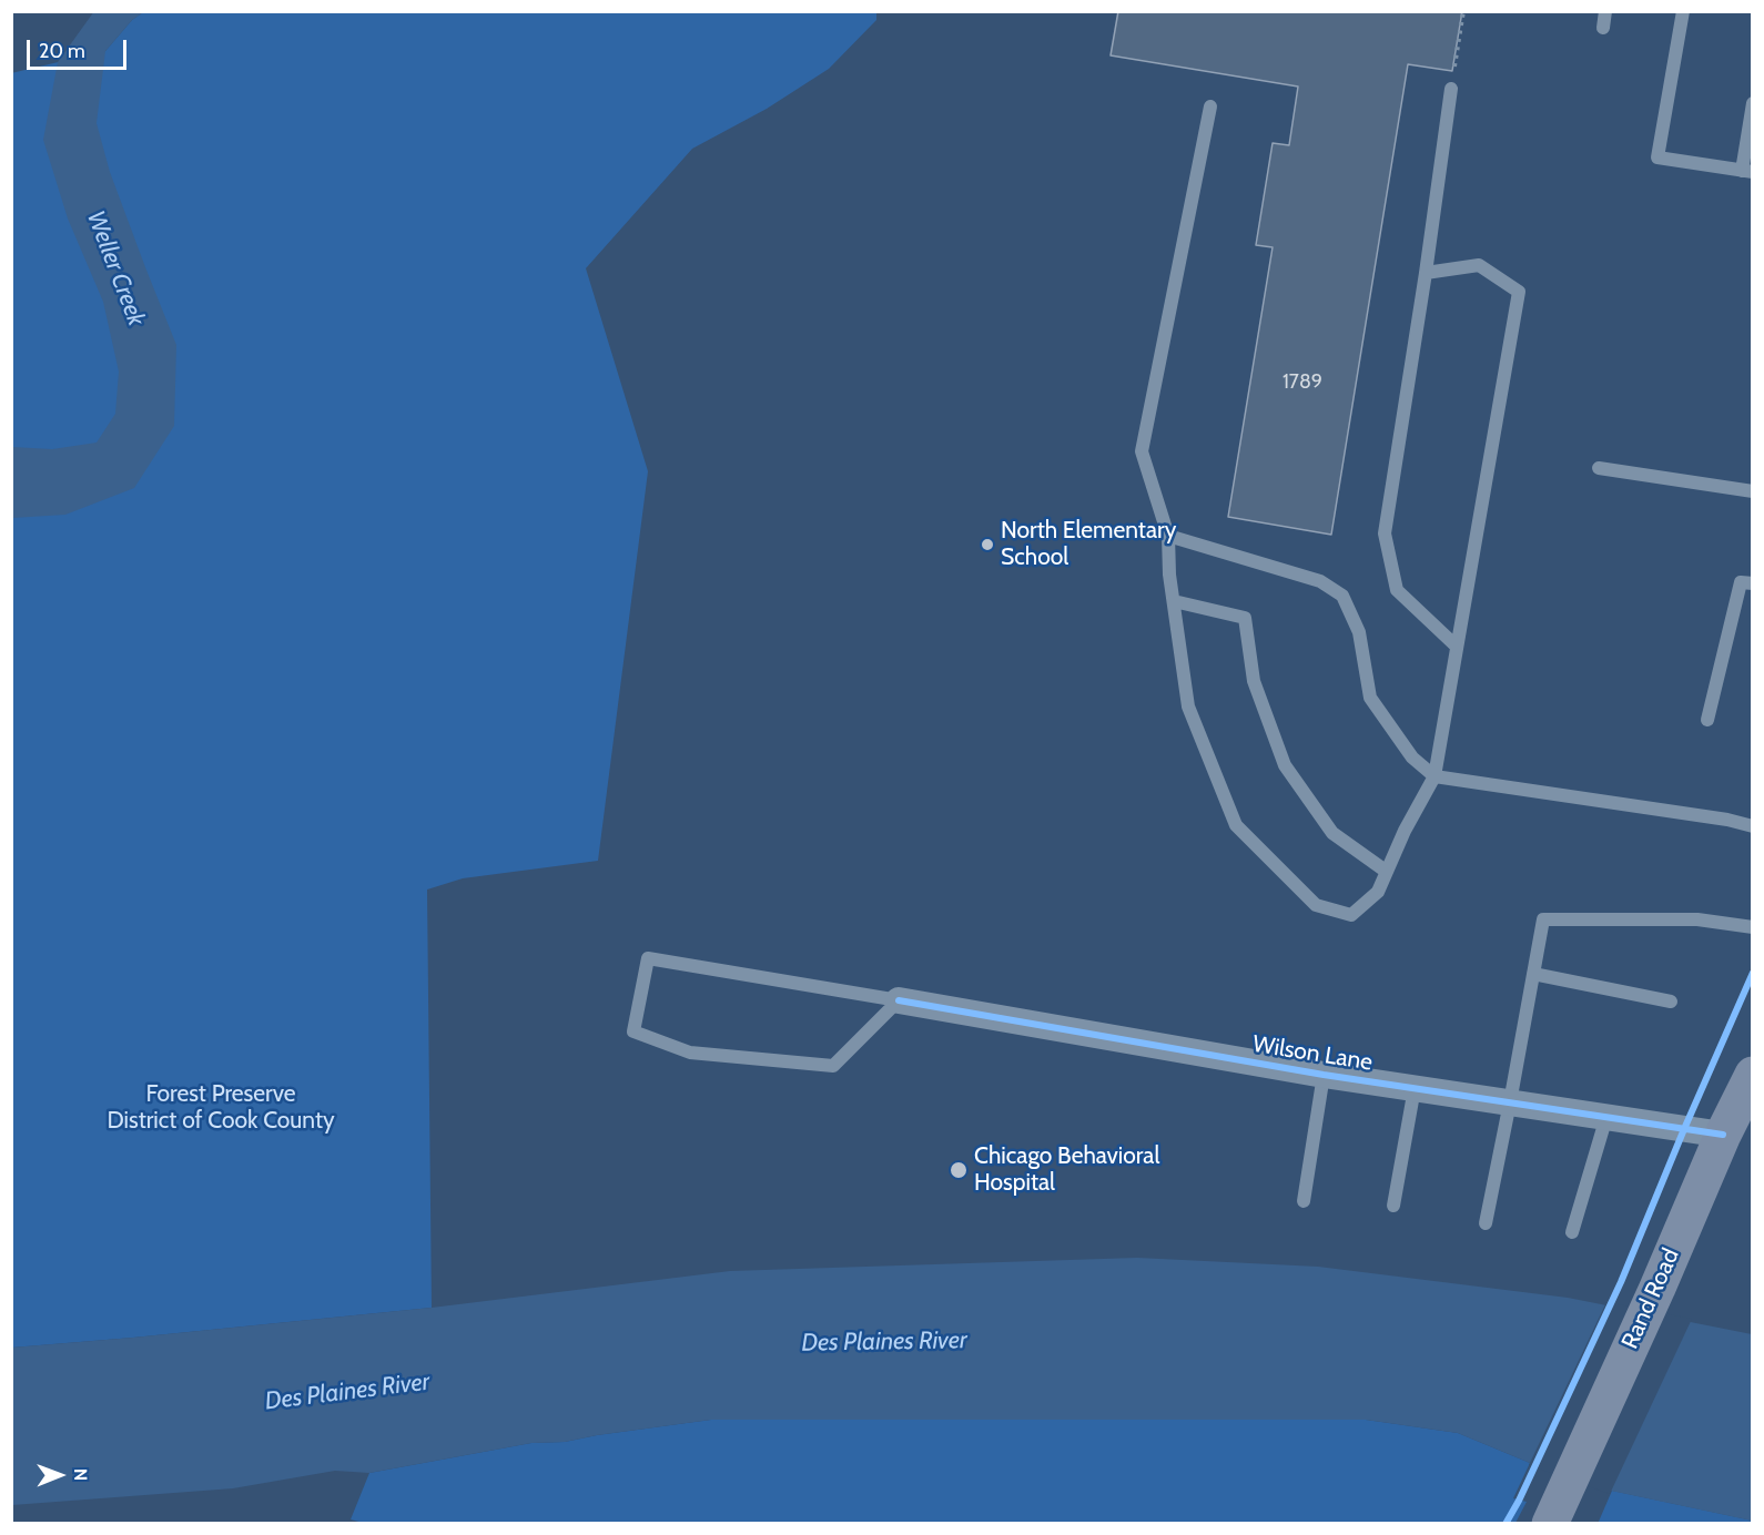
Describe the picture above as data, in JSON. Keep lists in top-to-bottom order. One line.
{"streets":{"main road":["Rand Road"],"street":["Wilson Lane"]},"crossings":[["Wilson Lane","Rand Road"]],"water":["Weller Creek","Des Plaines River"],"parks":["Forest Preserve District of Cook County"],"places":["North Elementary School","Chicago Behavioral Hospital"],"house_numbers":["1789"],"scale_bar":"20 m","north":"right"}
